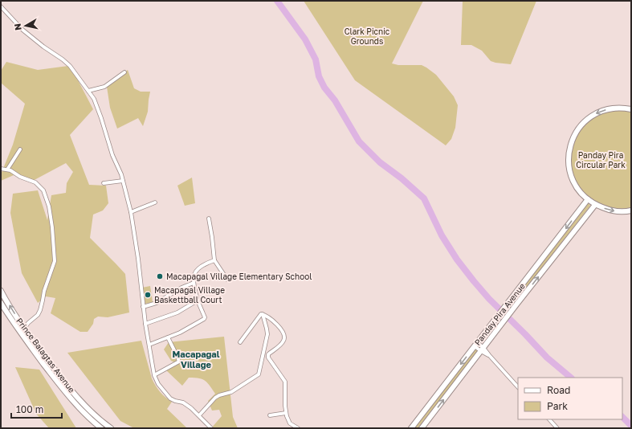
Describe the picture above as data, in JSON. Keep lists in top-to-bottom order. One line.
{"streets":{"main road":["Panday Pira Avenue","Prince Balagtas Avenue"]},"districts":["Macapagal Village"],"parks":["Clark Picnic Grounds","Panday Pira Circular Park"],"places":["Macapagal Village Elementary School","Macapagal Village Baskettball Court"],"legend":["Road","Park"],"scale_bar":"100 m","north":"left"}
